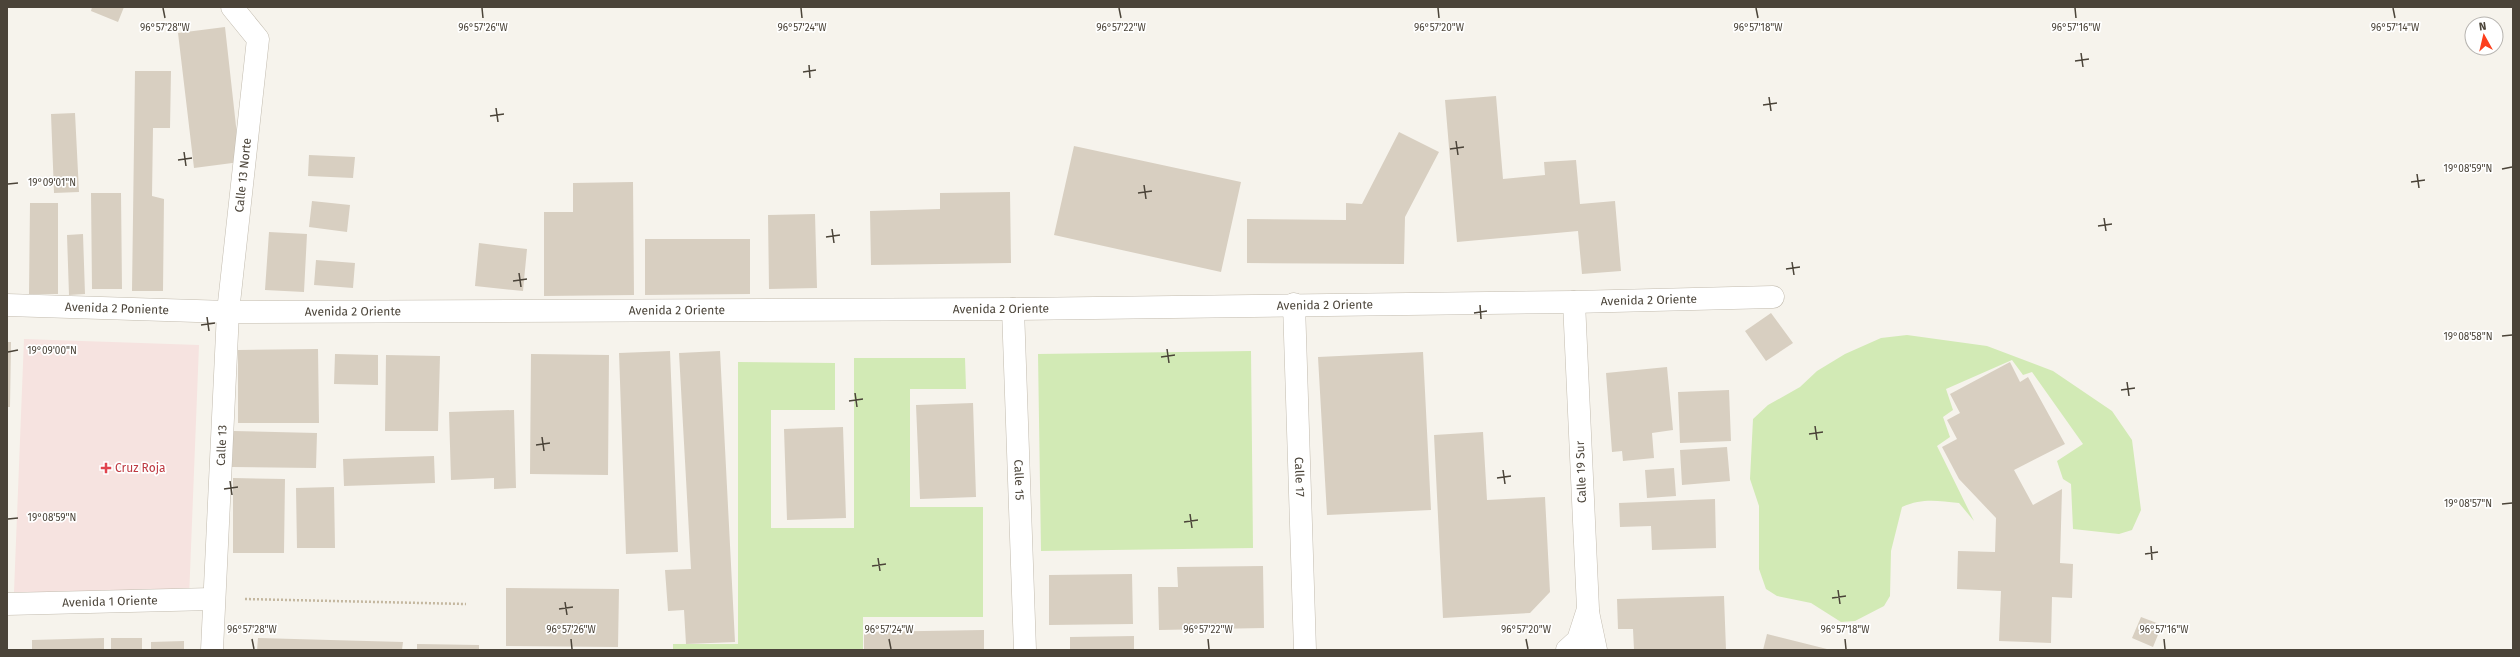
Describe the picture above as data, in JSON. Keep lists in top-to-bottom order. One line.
{"streets":{"street":["Calle 13 Norte","Avenida 2 Oriente","Avenida 2 Poniente","Calle 13","Calle 19 Sur","Calle 17","Calle 15","Avenida 1 Oriente"]},"crossings":[["Calle 13 Norte","Avenida 2 Oriente"],["Calle 13 Norte","Avenida 2 Poniente"],["Calle 13 Norte","Calle 13"],["Avenida 2 Oriente","Avenida 2 Poniente"],["Avenida 2 Oriente","Calle 13"],["Avenida 2 Oriente","Calle 19 Sur"],["Avenida 2 Oriente","Calle 17"],["Avenida 2 Oriente","Calle 15"],["Avenida 2 Poniente","Calle 13"],["Calle 13","Avenida 1 Oriente"]],"places":{"health":["Cruz Roja"]},"north":"top","coordinates":["96°57'28\"W","96°57'26\"W","96°57'24\"W","96°57'22\"W","96°57'20\"W","96°57'18\"W","96°57'16\"W","96°57'14\"W","19°08'59\"N","19°09'01\"N","19°08'58\"N","19°09'00\"N","19°08'57\"N"]}
